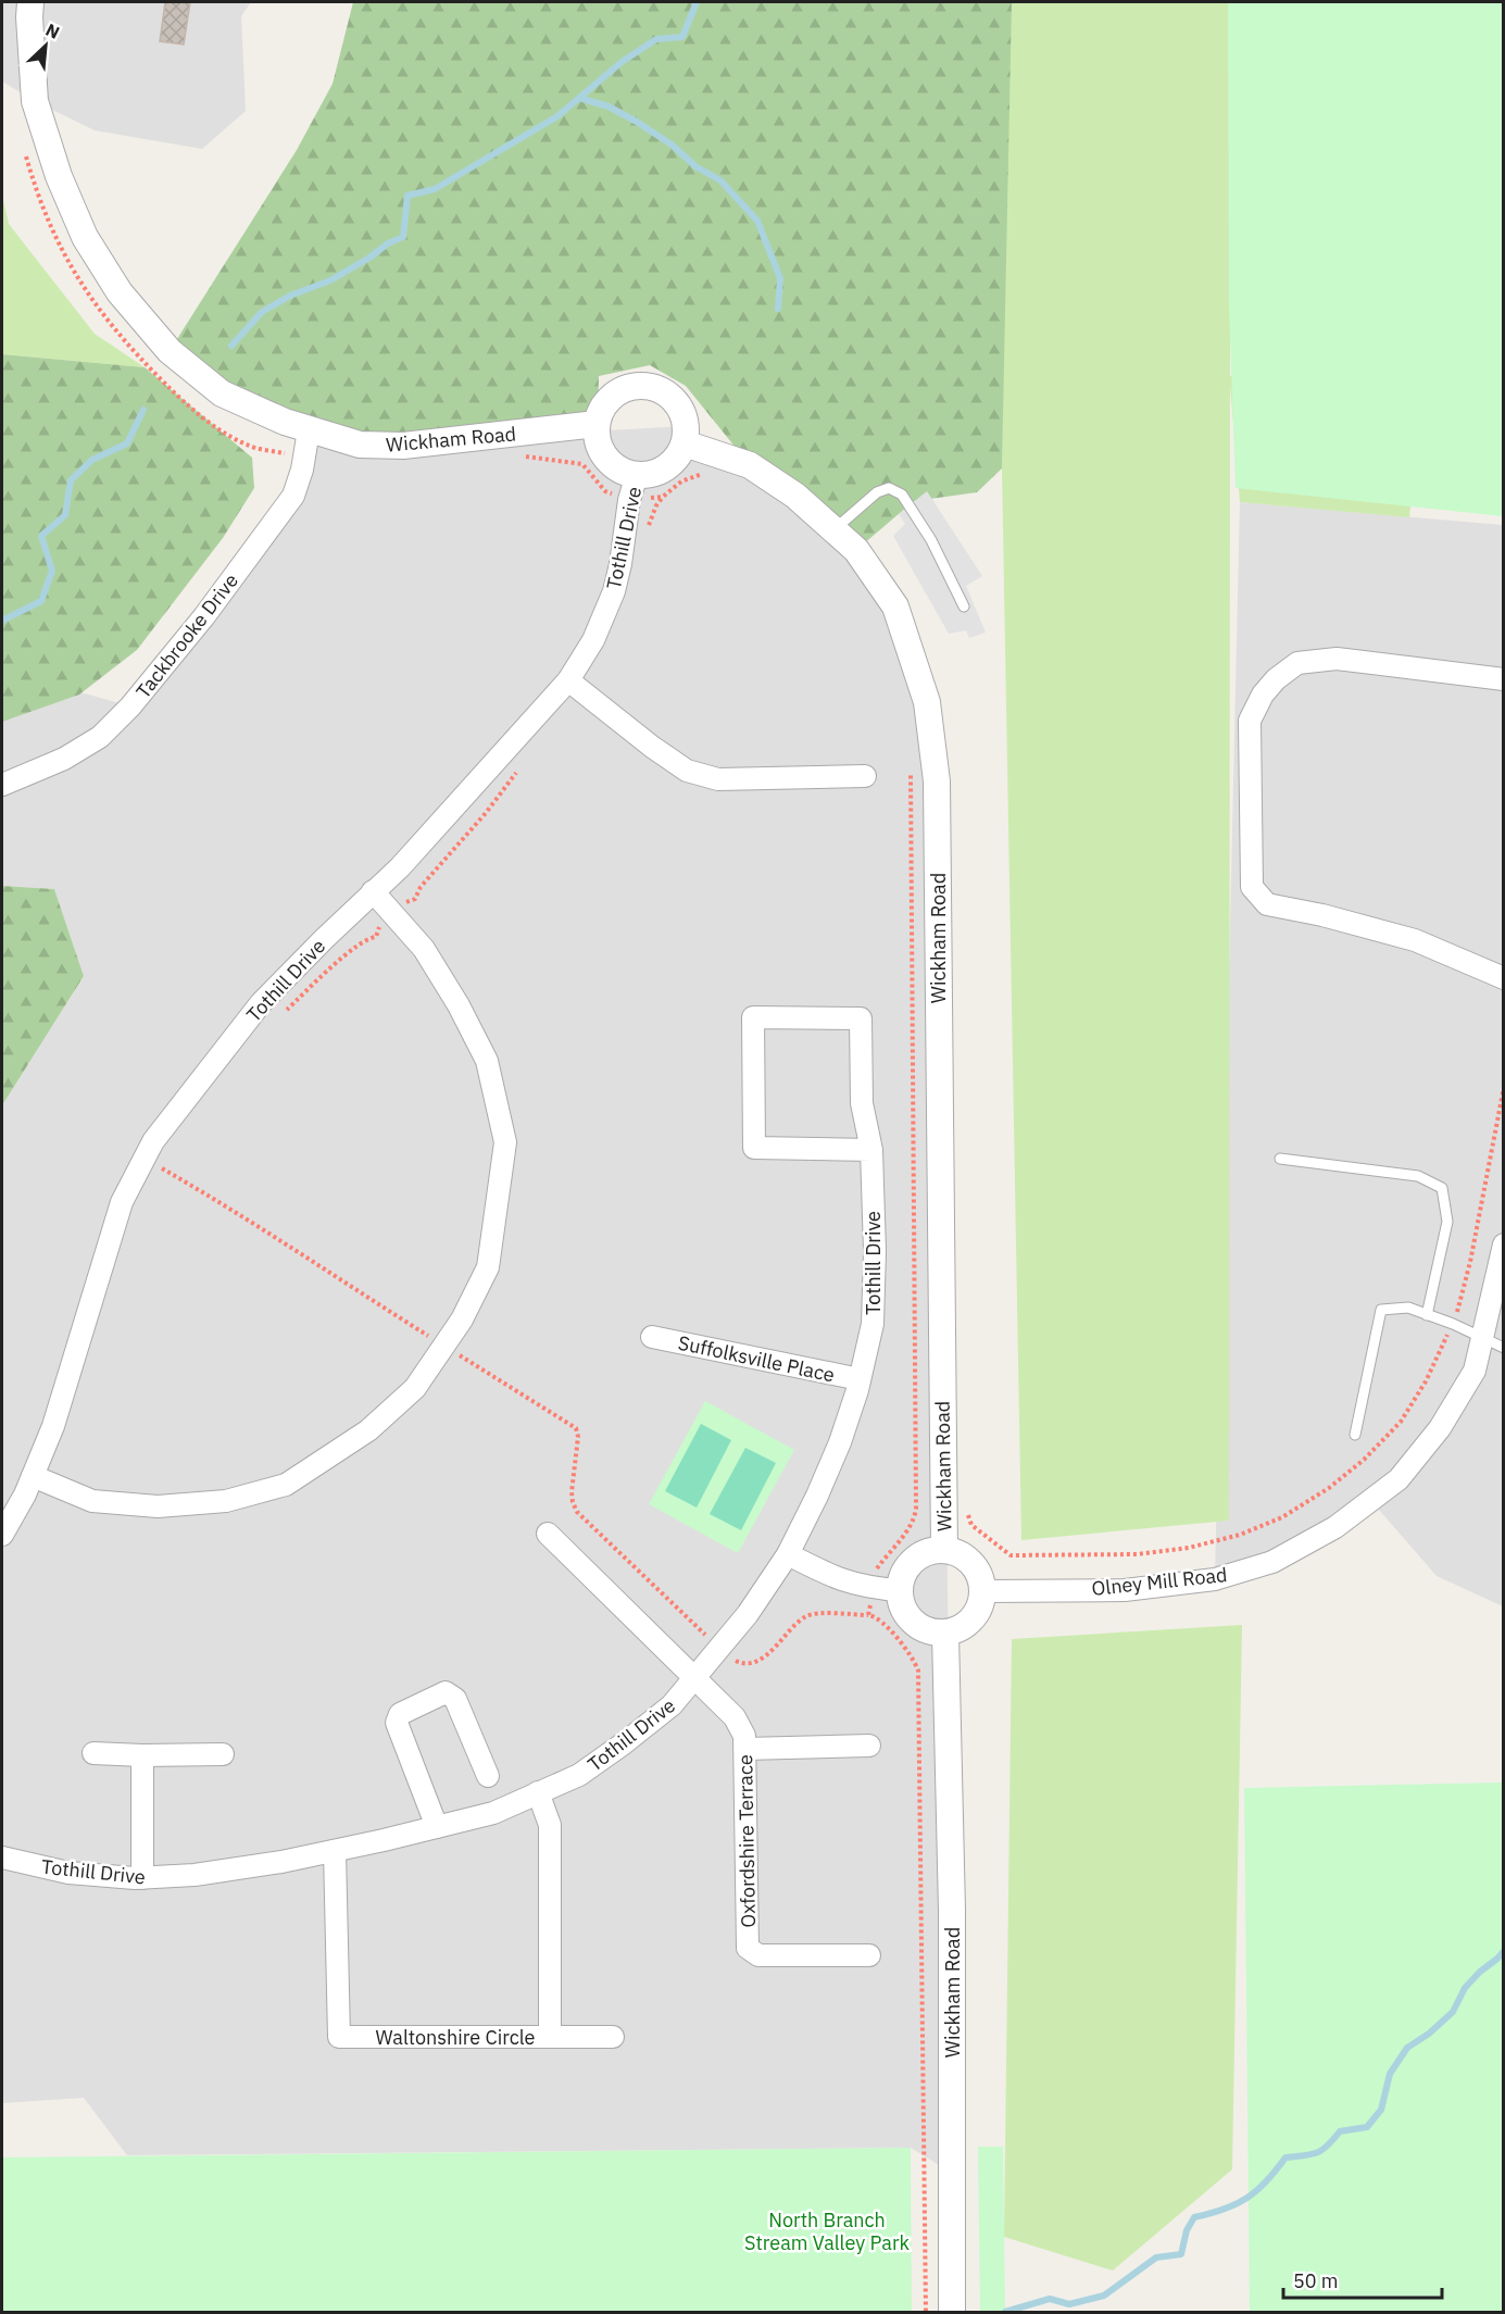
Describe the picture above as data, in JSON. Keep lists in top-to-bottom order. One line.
{"streets":{"street":["Wickham Road","Tothill Drive","Tackbrooke Drive","Suffolksville Place","Olney Mill Road","Oxfordshire Terrace","Waltonshire Circle"]},"crossings":[["Wickham Road","Tothill Drive"],["Wickham Road","Tackbrooke Drive"],["Wickham Road","Olney Mill Road"],["Tothill Drive","Suffolksville Place"],["Tothill Drive","Oxfordshire Terrace"],["Tothill Drive","Waltonshire Circle"]],"parks":["North Branch Stream Valley Park"],"scale_bar":"50 m","north":"top right"}
